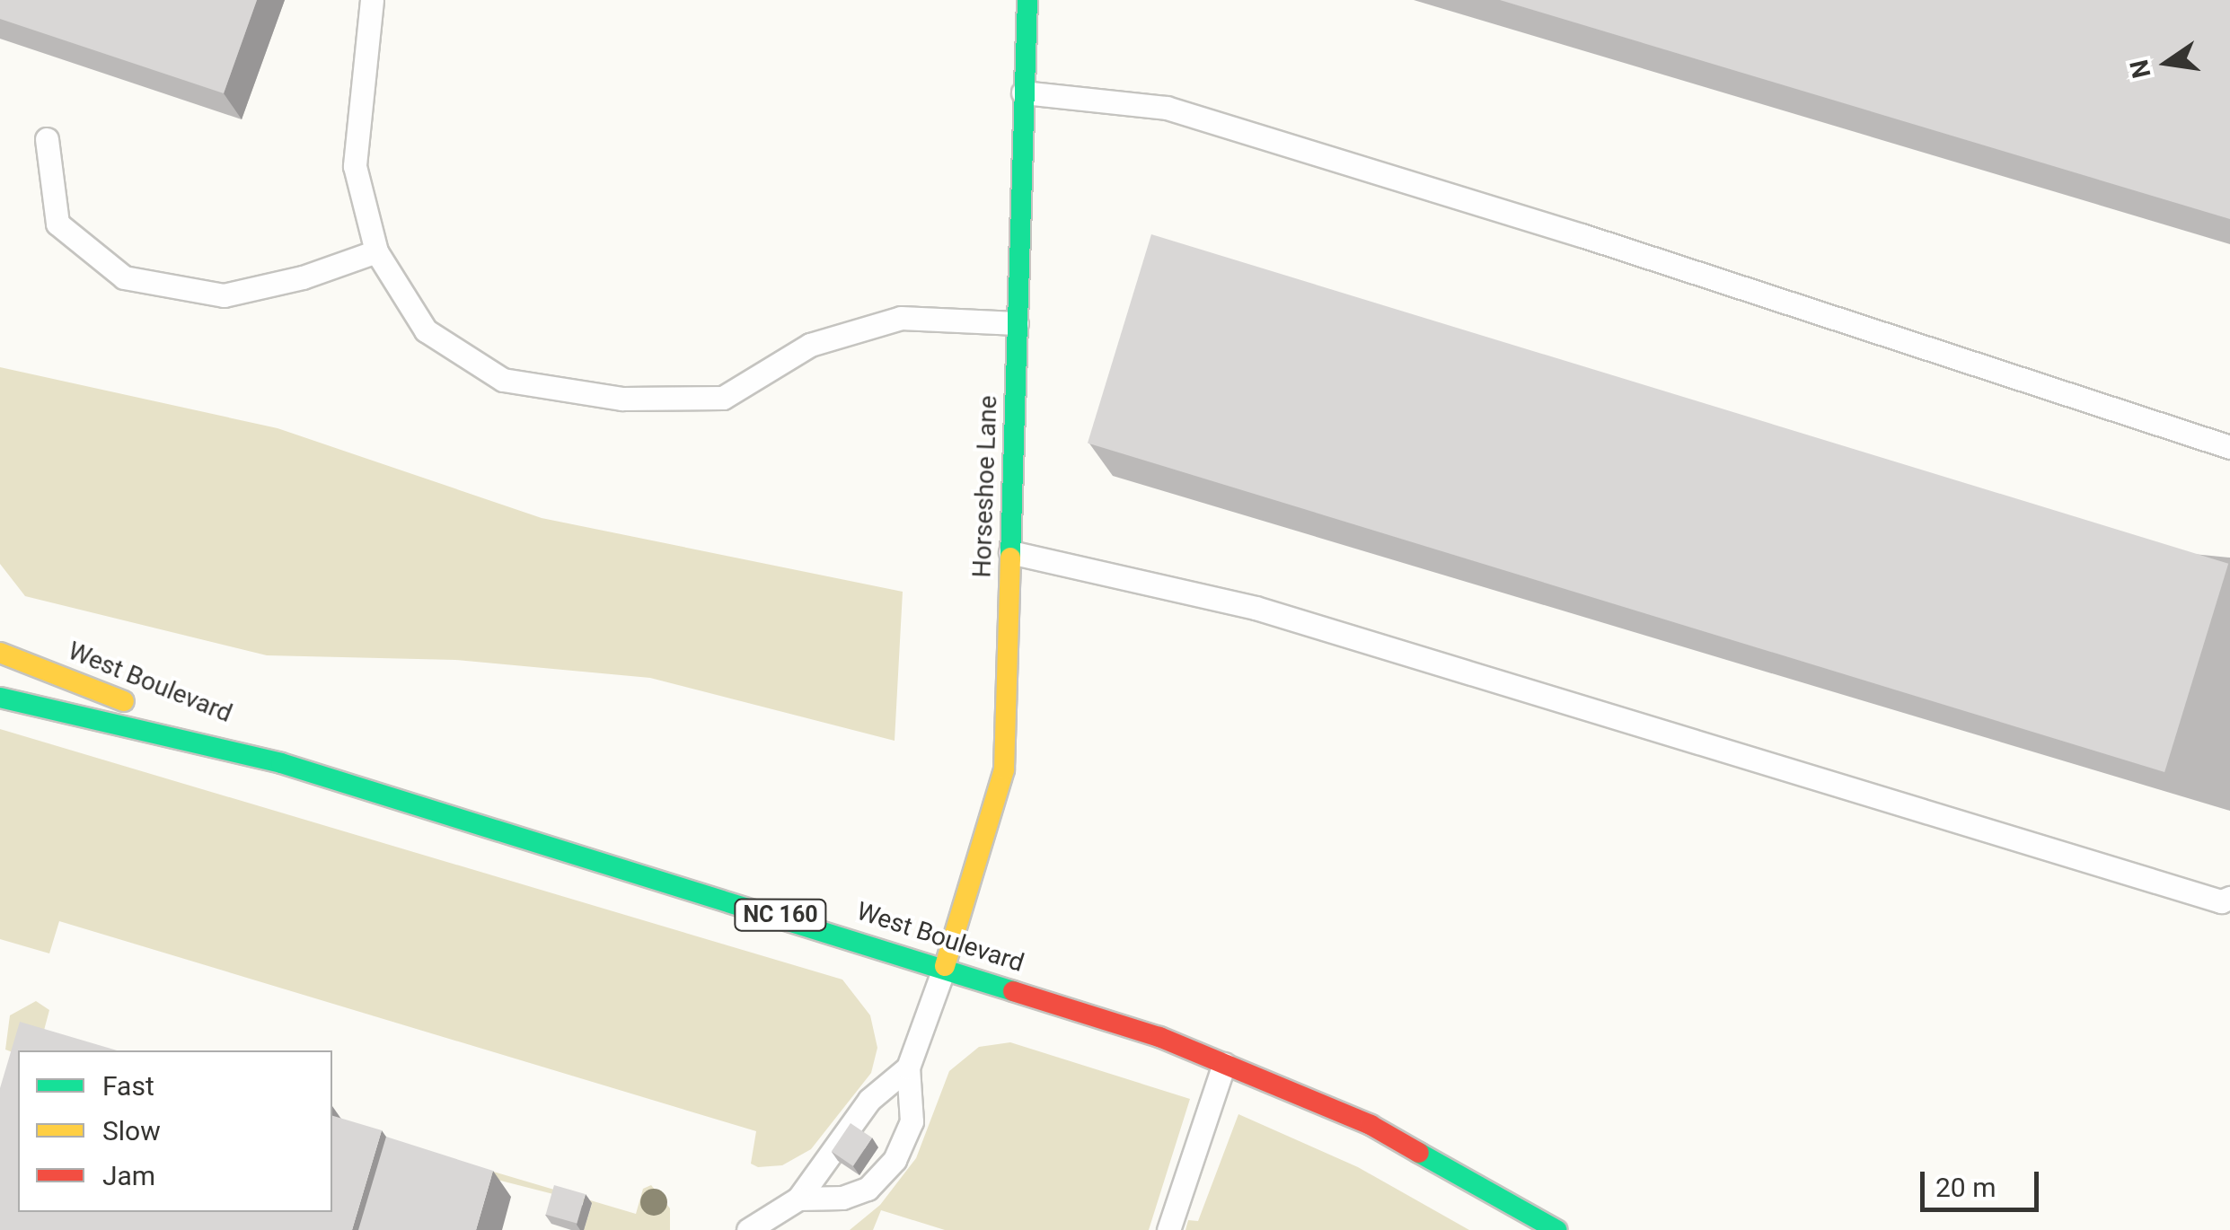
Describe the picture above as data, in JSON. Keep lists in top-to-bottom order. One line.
{"streets":{"main road":["Horseshoe Lane","West Boulevard","NC 160"]},"crossings":[["Horseshoe Lane","West Boulevard"]],"legend":["Fast","Slow","Jam"],"scale_bar":"20 m","north":"left"}
